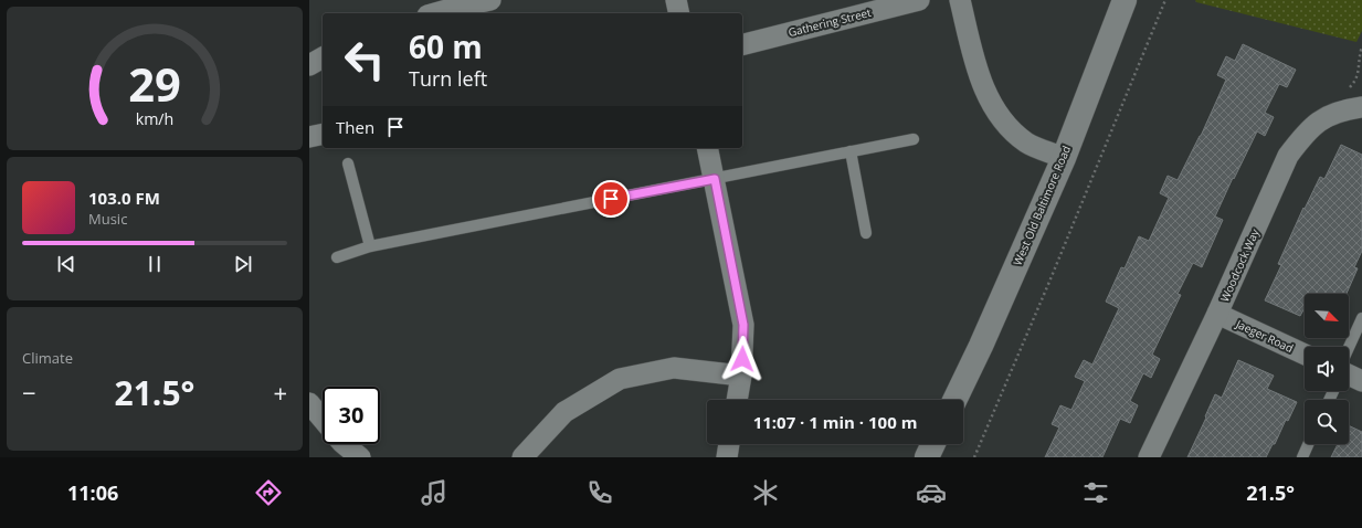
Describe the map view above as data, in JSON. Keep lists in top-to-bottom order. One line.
{"streets":{"street":["Gathering Street","West Old Baltimore Road","Woodcock Way","Jaeger Road"]},"crossings":[["Woodcock Way","Jaeger Road"]],"north":"bottom right","page":{"turn":["60 m","Turn left"],"then":"Then","song":["103.0 FM","Music"],"tile":"Climate","heat":["−","21.5°","+"],"limit":"30","trip":"11:07 · 1 min · 100 m","tabs":["11:06","21.5°"],"gauge":["29","km/h"]}}
